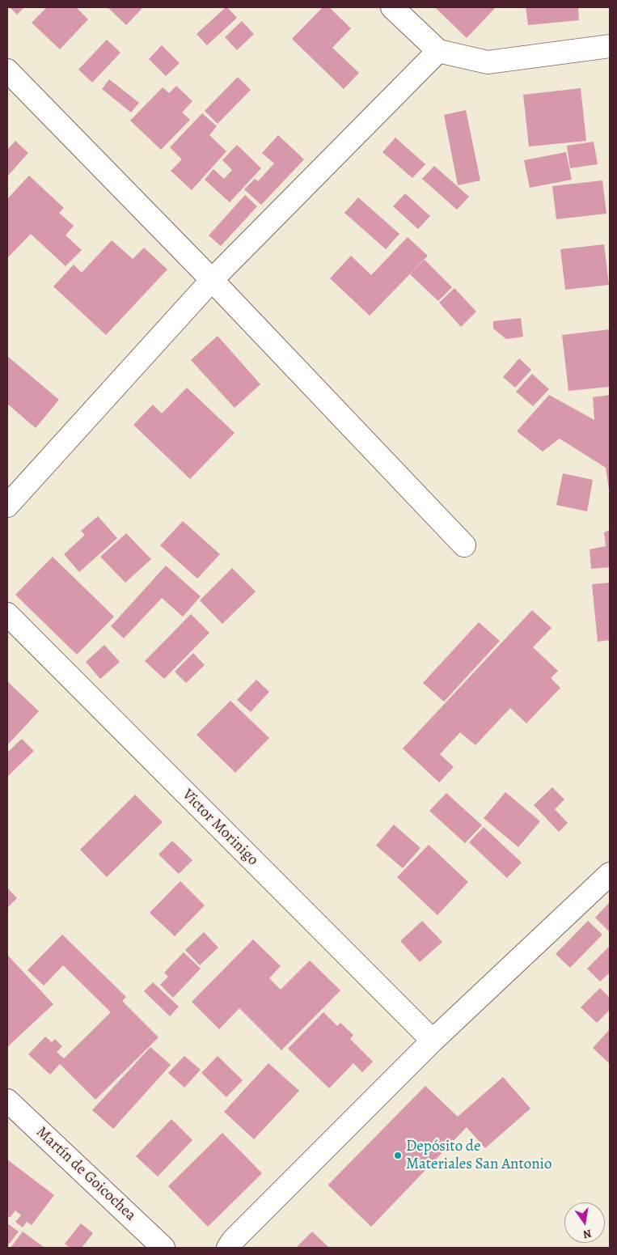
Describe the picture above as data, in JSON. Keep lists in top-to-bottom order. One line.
{"streets":{"street":["Victor Morinigo","Martín de Goicochea"]},"places":["Depósito de Materiales San Antonio"],"north":"bottom"}
